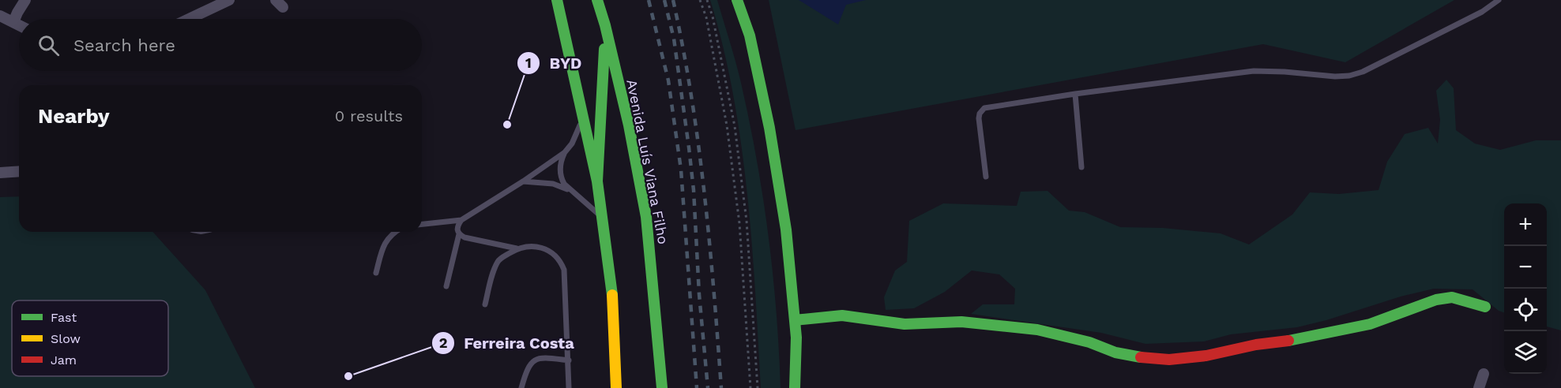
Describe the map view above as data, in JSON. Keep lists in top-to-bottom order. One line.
{"streets":{"main road":["Avenida Luís Viana Filho"]},"places":["BYD","Ferreira Costa"],"legend":["Fast","Slow","Jam"],"page":{"search":"Search here","heading":["Nearby","0 results"],"map_buttons":["+","−"]}}
